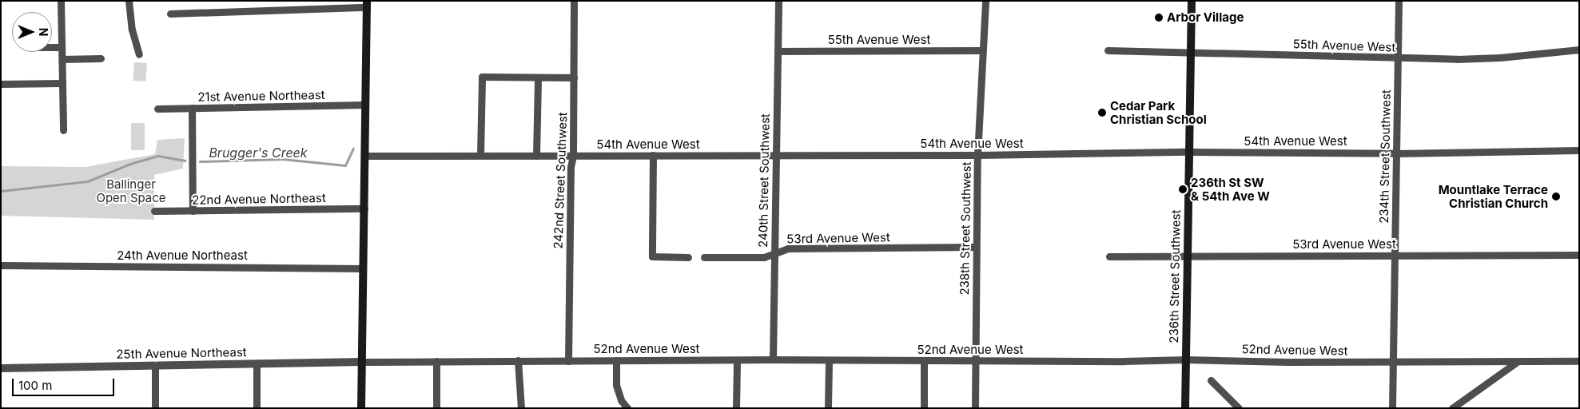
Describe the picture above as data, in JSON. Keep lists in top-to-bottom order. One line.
{"streets":{"main road":["236th Street Southwest"],"street":["55th Avenue West","21st Avenue Northeast","54th Avenue West","234th Street Southwest","242nd Street Southwest","240th Street Southwest","22nd Avenue Northeast","238th Street Southwest","53rd Avenue West","24th Avenue Northeast","52nd Avenue West","25th Avenue Northeast"]},"crossings":[["55th Avenue West","234th Street Southwest"],["55th Avenue West","240th Street Southwest"],["55th Avenue West","238th Street Southwest"],["55th Avenue West","236th Street Southwest"],["54th Avenue West","234th Street Southwest"],["54th Avenue West","242nd Street Southwest"],["54th Avenue West","240th Street Southwest"],["54th Avenue West","238th Street Southwest"],["54th Avenue West","236th Street Southwest"],["234th Street Southwest","53rd Avenue West"],["234th Street Southwest","52nd Avenue West"],["242nd Street Southwest","52nd Avenue West"],["240th Street Southwest","53rd Avenue West"],["240th Street Southwest","52nd Avenue West"],["238th Street Southwest","53rd Avenue West"],["238th Street Southwest","52nd Avenue West"],["53rd Avenue West","236th Street Southwest"],["236th Street Southwest","52nd Avenue West"],["52nd Avenue West","25th Avenue Northeast"]],"water":["Brugger's Creek"],"parks":["Ballinger Open Space"],"places":["Arbor Village","Cedar Park Christian School","236th St SW & 54th Ave W","Mountlake Terrace Christian Church"],"scale_bar":"100 m","north":"right"}
